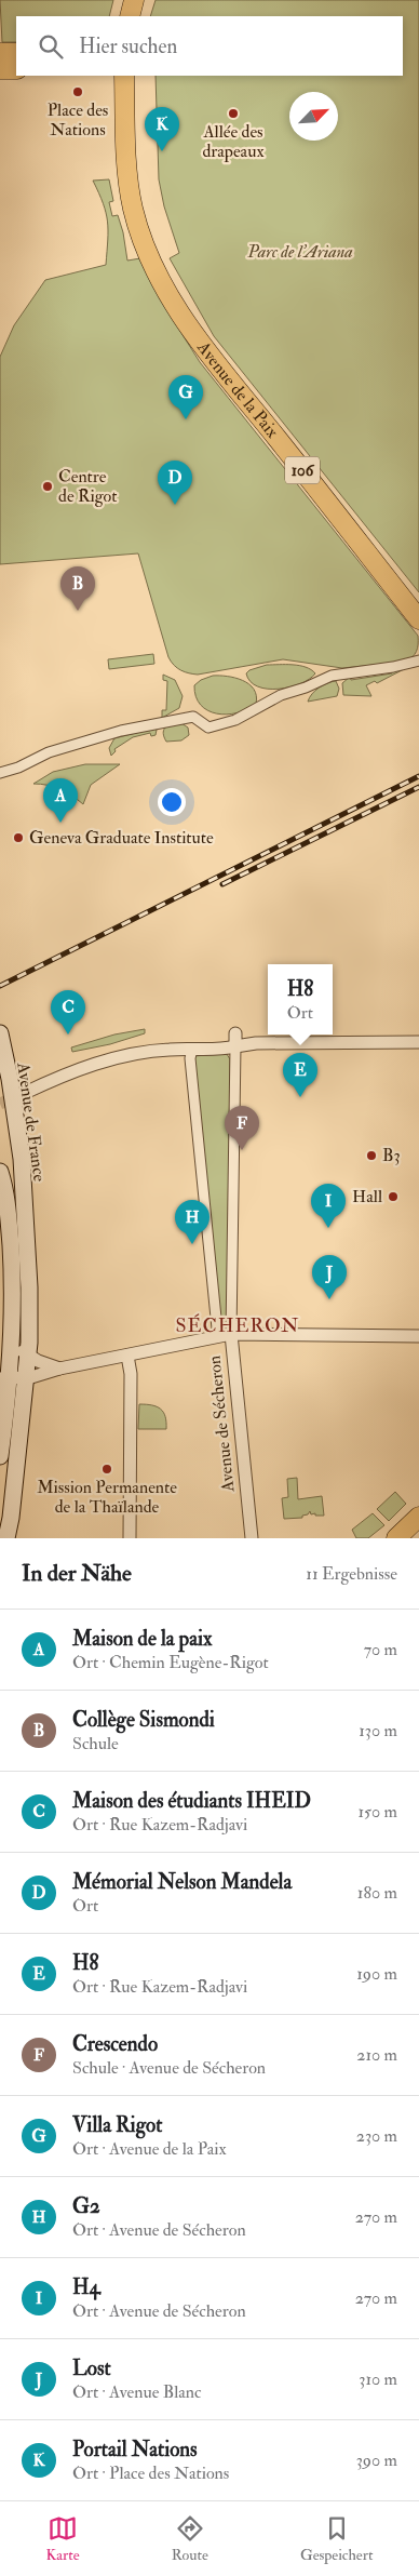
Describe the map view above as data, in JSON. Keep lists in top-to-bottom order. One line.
{"streets":{"main road":["Avenue de la Paix","106","Avenue de France"],"street":["Avenue de Sécheron"]},"districts":["SÉCHERON"],"parks":["Parc de l'Ariana"],"places":["Place des Nations","Allée des drapeaux","Centre de Rigot","Geneva Graduate Institute","B3","Hall","Mission Permanente de la Thaïlande"],"north":"top right","page":{"search":"Hier suchen","pins":["K","G","D","B","A","C","E","F","I","H","J"],"popup":["H8","Ort"],"heading":["In der Nähe","11 Ergebnisse"],"list":[{"mark":"A","name":"Maison de la paix","note":"Ort · Chemin Eugène-Rigot","value":"70 m"},{"mark":"B","name":"Collège Sismondi","note":"Schule","value":"130 m"},{"mark":"C","name":"Maison des étudiants IHEID","note":"Ort · Rue Kazem-Radjavi","value":"150 m"},{"mark":"D","name":"Mémorial Nelson Mandela","note":"Ort","value":"180 m"},{"mark":"E","name":"H8","note":"Ort · Rue Kazem-Radjavi","value":"190 m"},{"mark":"F","name":"Crescendo","note":"Schule · Avenue de Sécheron","value":"210 m"},{"mark":"G","name":"Villa Rigot","note":"Ort · Avenue de la Paix","value":"230 m"},{"mark":"H","name":"G2","note":"Ort · Avenue de Sécheron","value":"270 m"},{"mark":"I","name":"H4","note":"Ort · Avenue de Sécheron","value":"270 m"},{"mark":"J","name":"Lost","note":"Ort · Avenue Blanc","value":"310 m"},{"mark":"K","name":"Portail Nations","note":"Ort · Place des Nations","value":"390 m"}],"nav":["Karte","Route","Gespeichert"]}}
